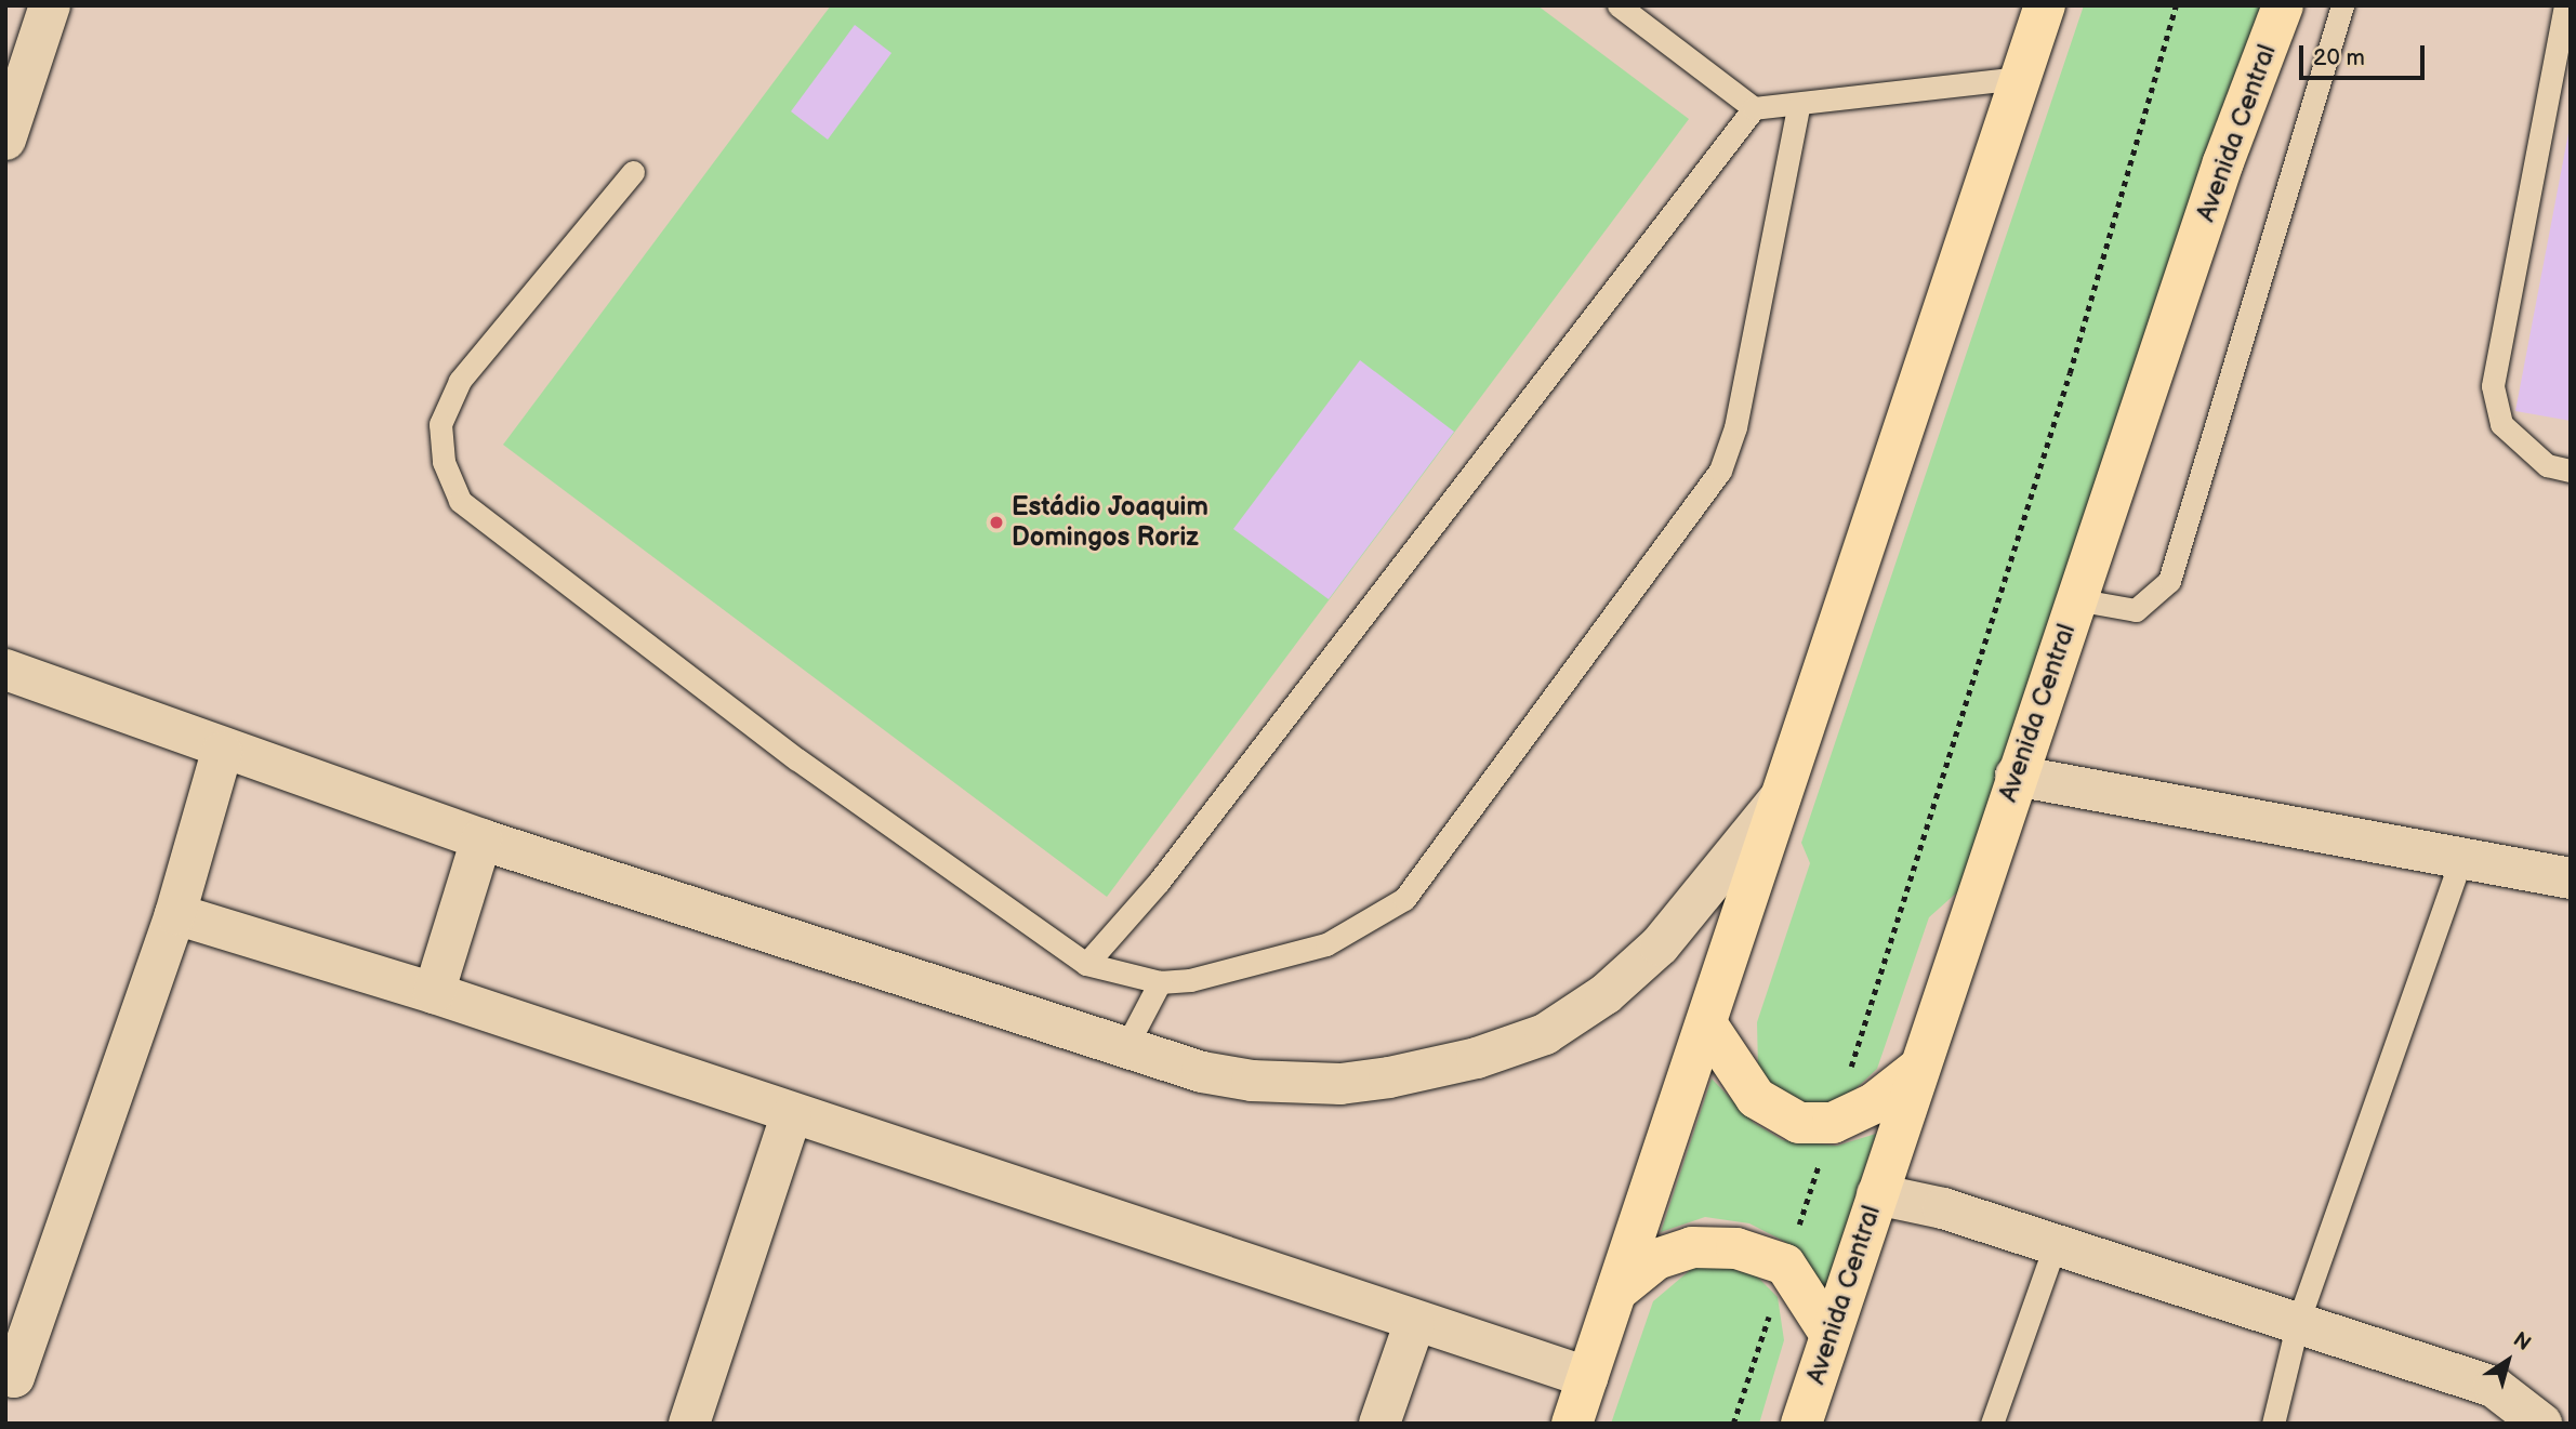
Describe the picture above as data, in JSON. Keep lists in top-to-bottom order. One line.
{"streets":{"main road":["Avenida Central"]},"places":["Estádio Joaquim Domingos Roriz"],"scale_bar":"20 m","north":"top right"}
